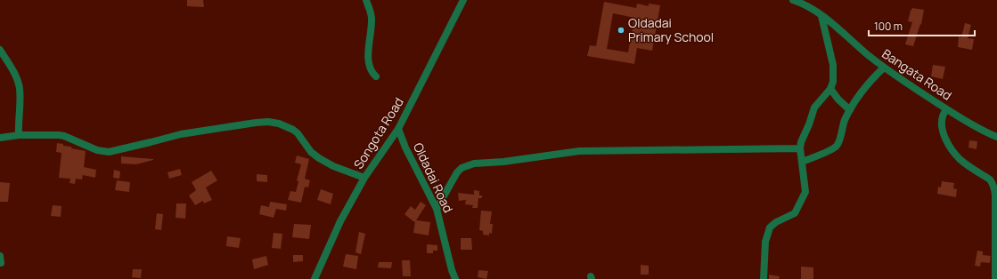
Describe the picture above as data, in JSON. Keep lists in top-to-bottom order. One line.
{"streets":{"street":["Bangata Road","Songota Road","Oldadai Road"]},"crossings":[["Songota Road","Oldadai Road"]],"places":["Oldadai Primary School"],"scale_bar":"100 m"}
